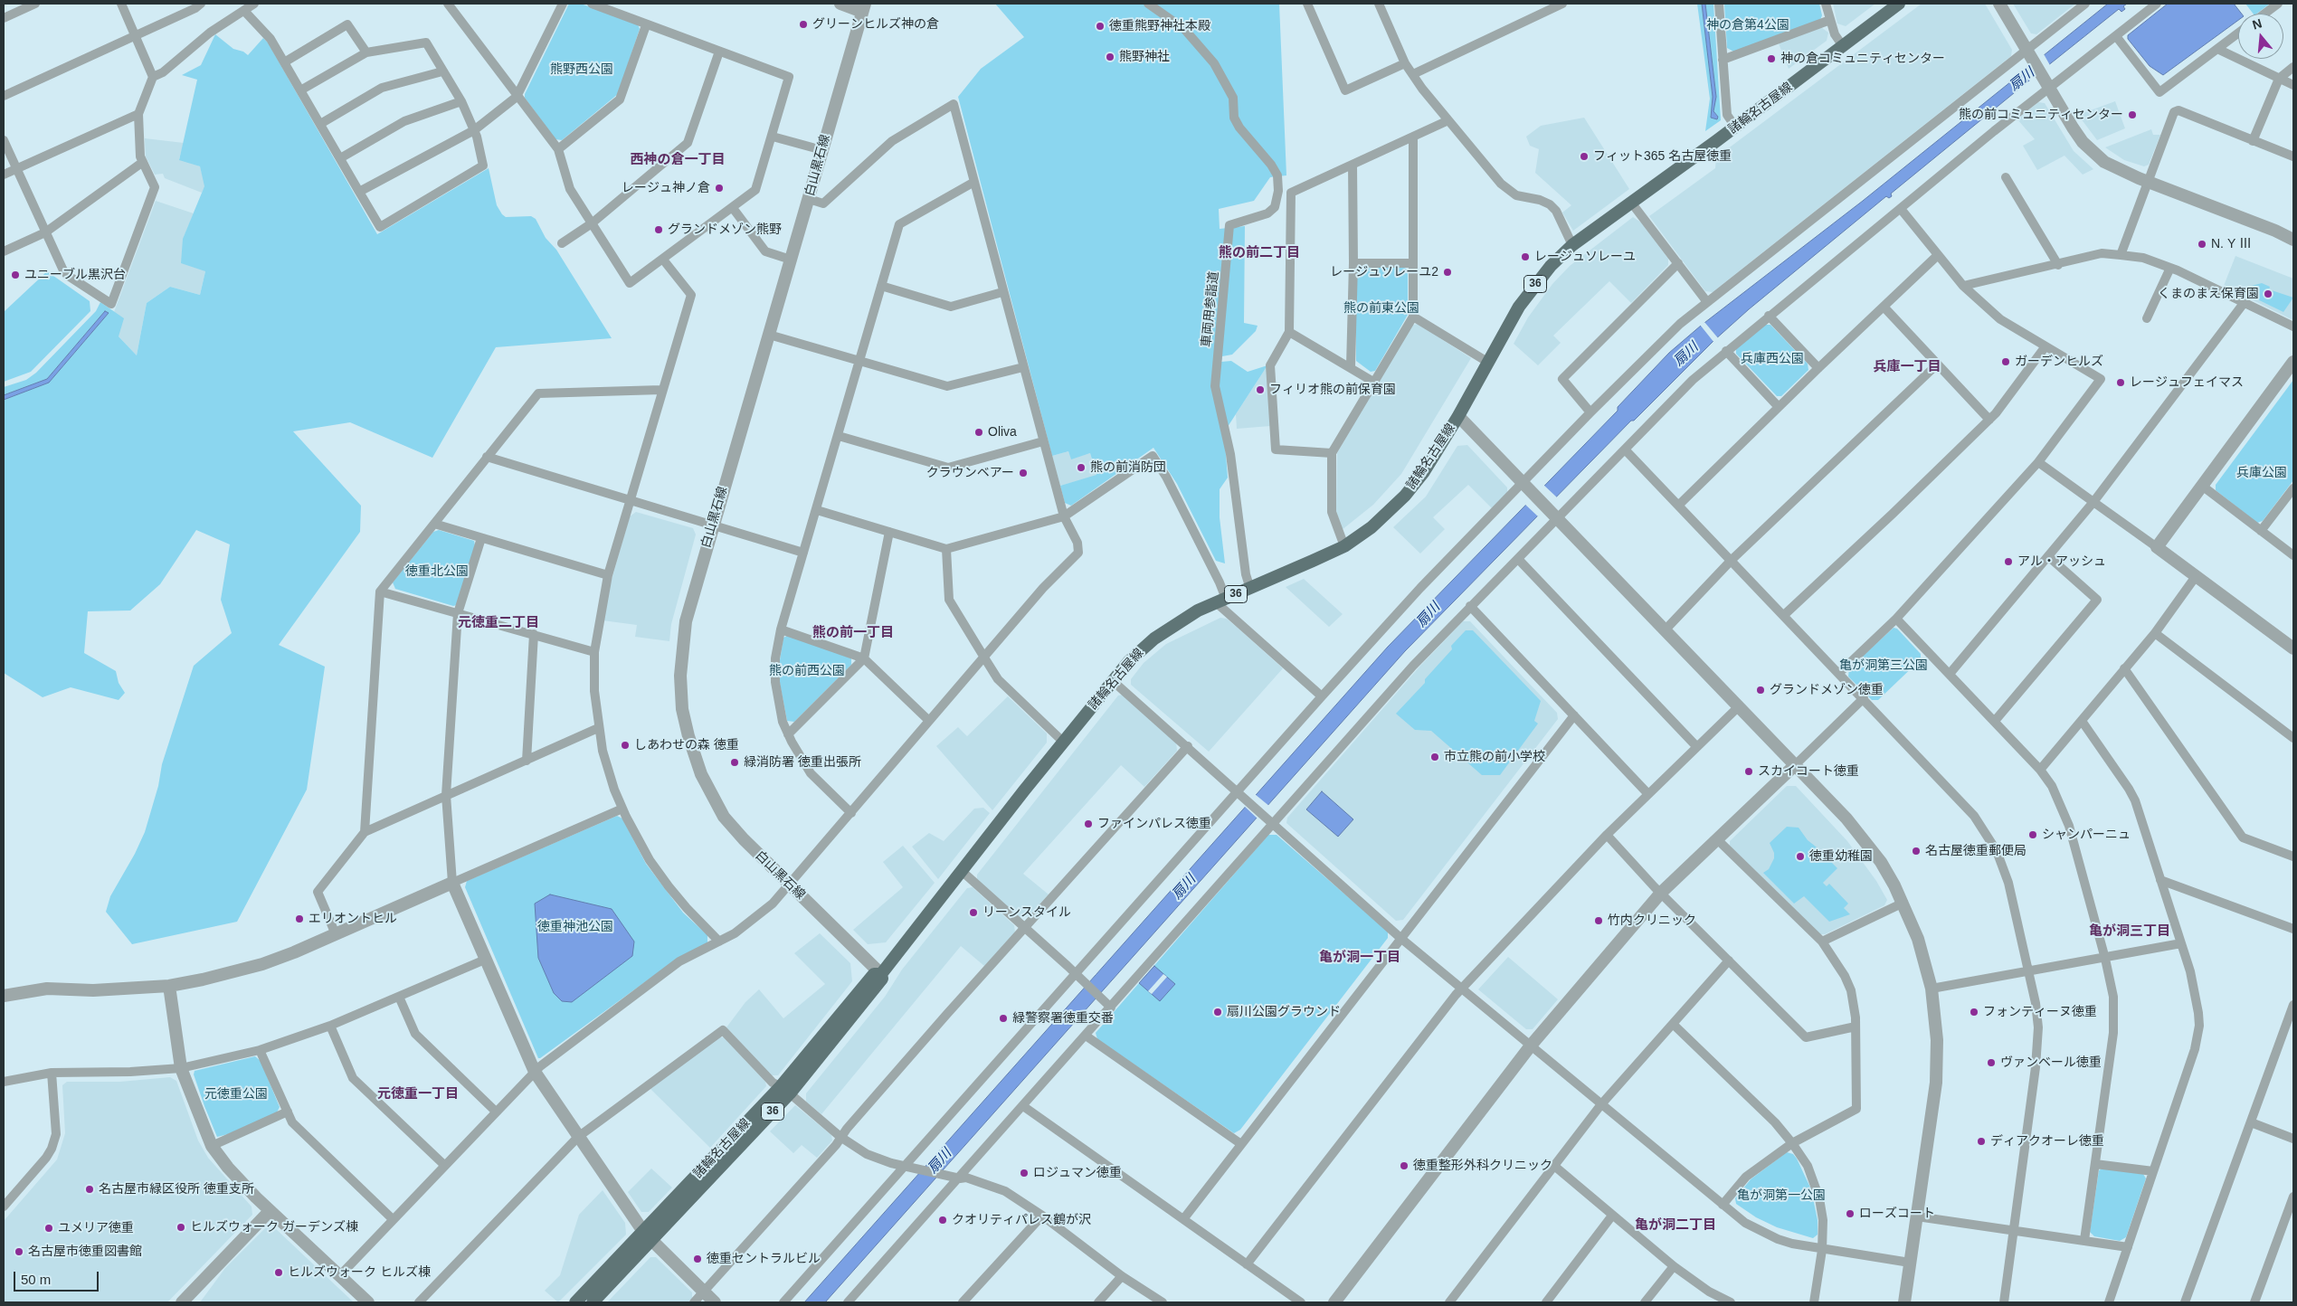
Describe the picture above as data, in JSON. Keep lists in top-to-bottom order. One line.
{"streets":{"main road":["諸輪名古屋線","36"],"street":["白山黒石線","車両用参詣道"]},"crossings":[["諸輪名古屋線","白山黒石線"],["諸輪名古屋線","車両用参詣道"]],"districts":["西神の倉一丁目","熊の前二丁目","兵庫一丁目","元徳重二丁目","熊の前一丁目","亀が洞三丁目","亀が洞一丁目","元徳重一丁目","亀が洞二丁目"],"water":["扇川"],"parks":["神の倉第4公園","熊野西公園","熊の前東公園","兵庫西公園","兵庫公園","徳重北公園","亀が洞第三公園","熊の前西公園","徳重神池公園","元徳重公園","亀が洞第一公園"],"places":["グリーンヒルズ神の倉","徳重熊野神社本殿","熊野神社","神の倉コミュニティセンター","熊の前コミュニティセンター","フィット365 名古屋徳重","レージュ神ノ倉","グランドメゾン熊野","N. Y Ⅲ","レージュソレーユ","レージュソレーユ2","ユニーブル黒沢台","くまのまえ保育園","ガーデンヒルズ","レージュフェイマス","フィリオ熊の前保育園","Oliva","熊の前消防団","クラウンベアー","アル・アッシュ","グランドメゾン徳重","しあわせの森 徳重","市立熊の前小学校","緑消防署 徳重出張所","スカイコート徳重","ファインパレス徳重","シャンパーニュ","名古屋徳重郵便局","徳重幼稚園","リーンスタイル","エリオントヒル","竹内クリニック","扇川公園グラウンド","フォンティーヌ徳重","緑警察署徳重交番","ヴァンベール徳重","ディアクオーレ徳重","徳重整形外科クリニック","ロジュマン徳重","名古屋市緑区役所 徳重支所","ローズコート","クオリティパレス鶴が沢","ヒルズウォーク ガーデンズ棟","ユメリア徳重","名古屋市徳重図書館","徳重セントラルビル","ヒルズウォーク ヒルズ棟"],"scale_bar":"50 m","north":"top"}
